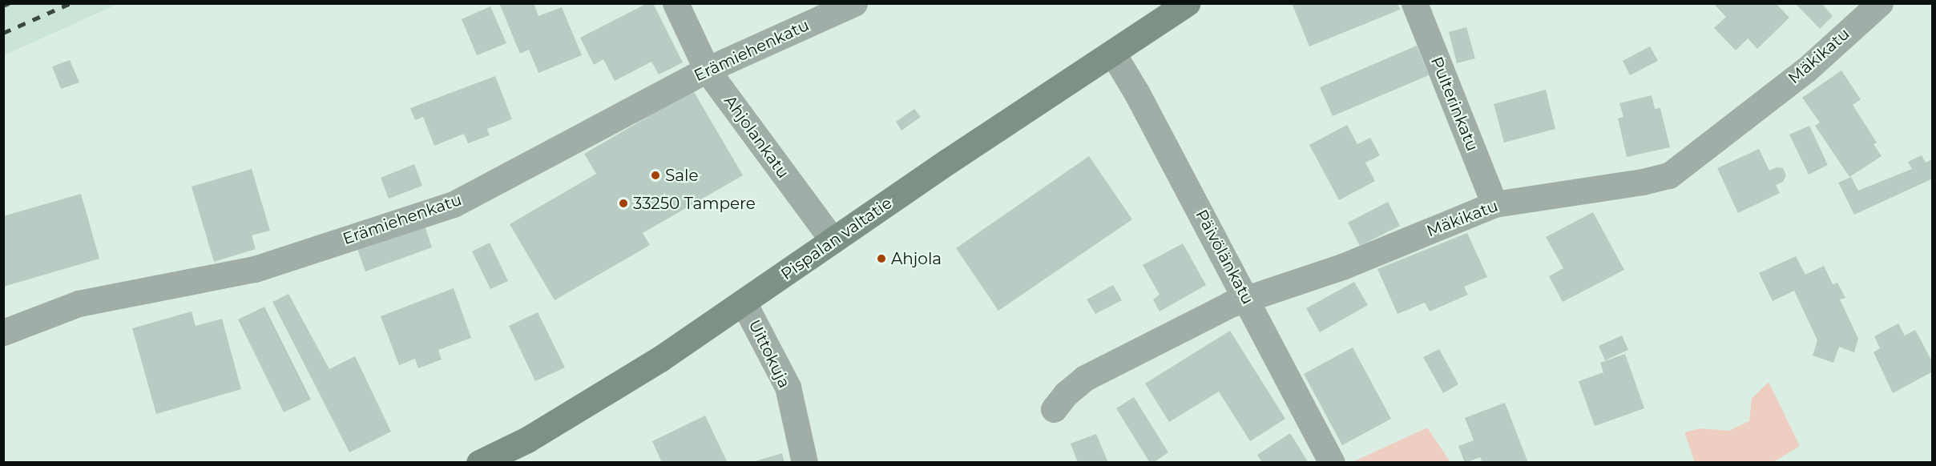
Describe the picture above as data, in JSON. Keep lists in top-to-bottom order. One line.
{"streets":{"main road":["Pispalan valtatie"],"street":["Erämiehenkatu","Mäkikatu","Pulterinkatu","Ahjolankatu","Päivölänkatu","Uittokuja"]},"crossings":[["Erämiehenkatu","Ahjolankatu"],["Mäkikatu","Pulterinkatu"],["Mäkikatu","Päivölänkatu"],["Ahjolankatu","Pispalan valtatie"],["Pispalan valtatie","Päivölänkatu"],["Pispalan valtatie","Uittokuja"]],"places":["Sale","33250 Tampere","Ahjola"]}
